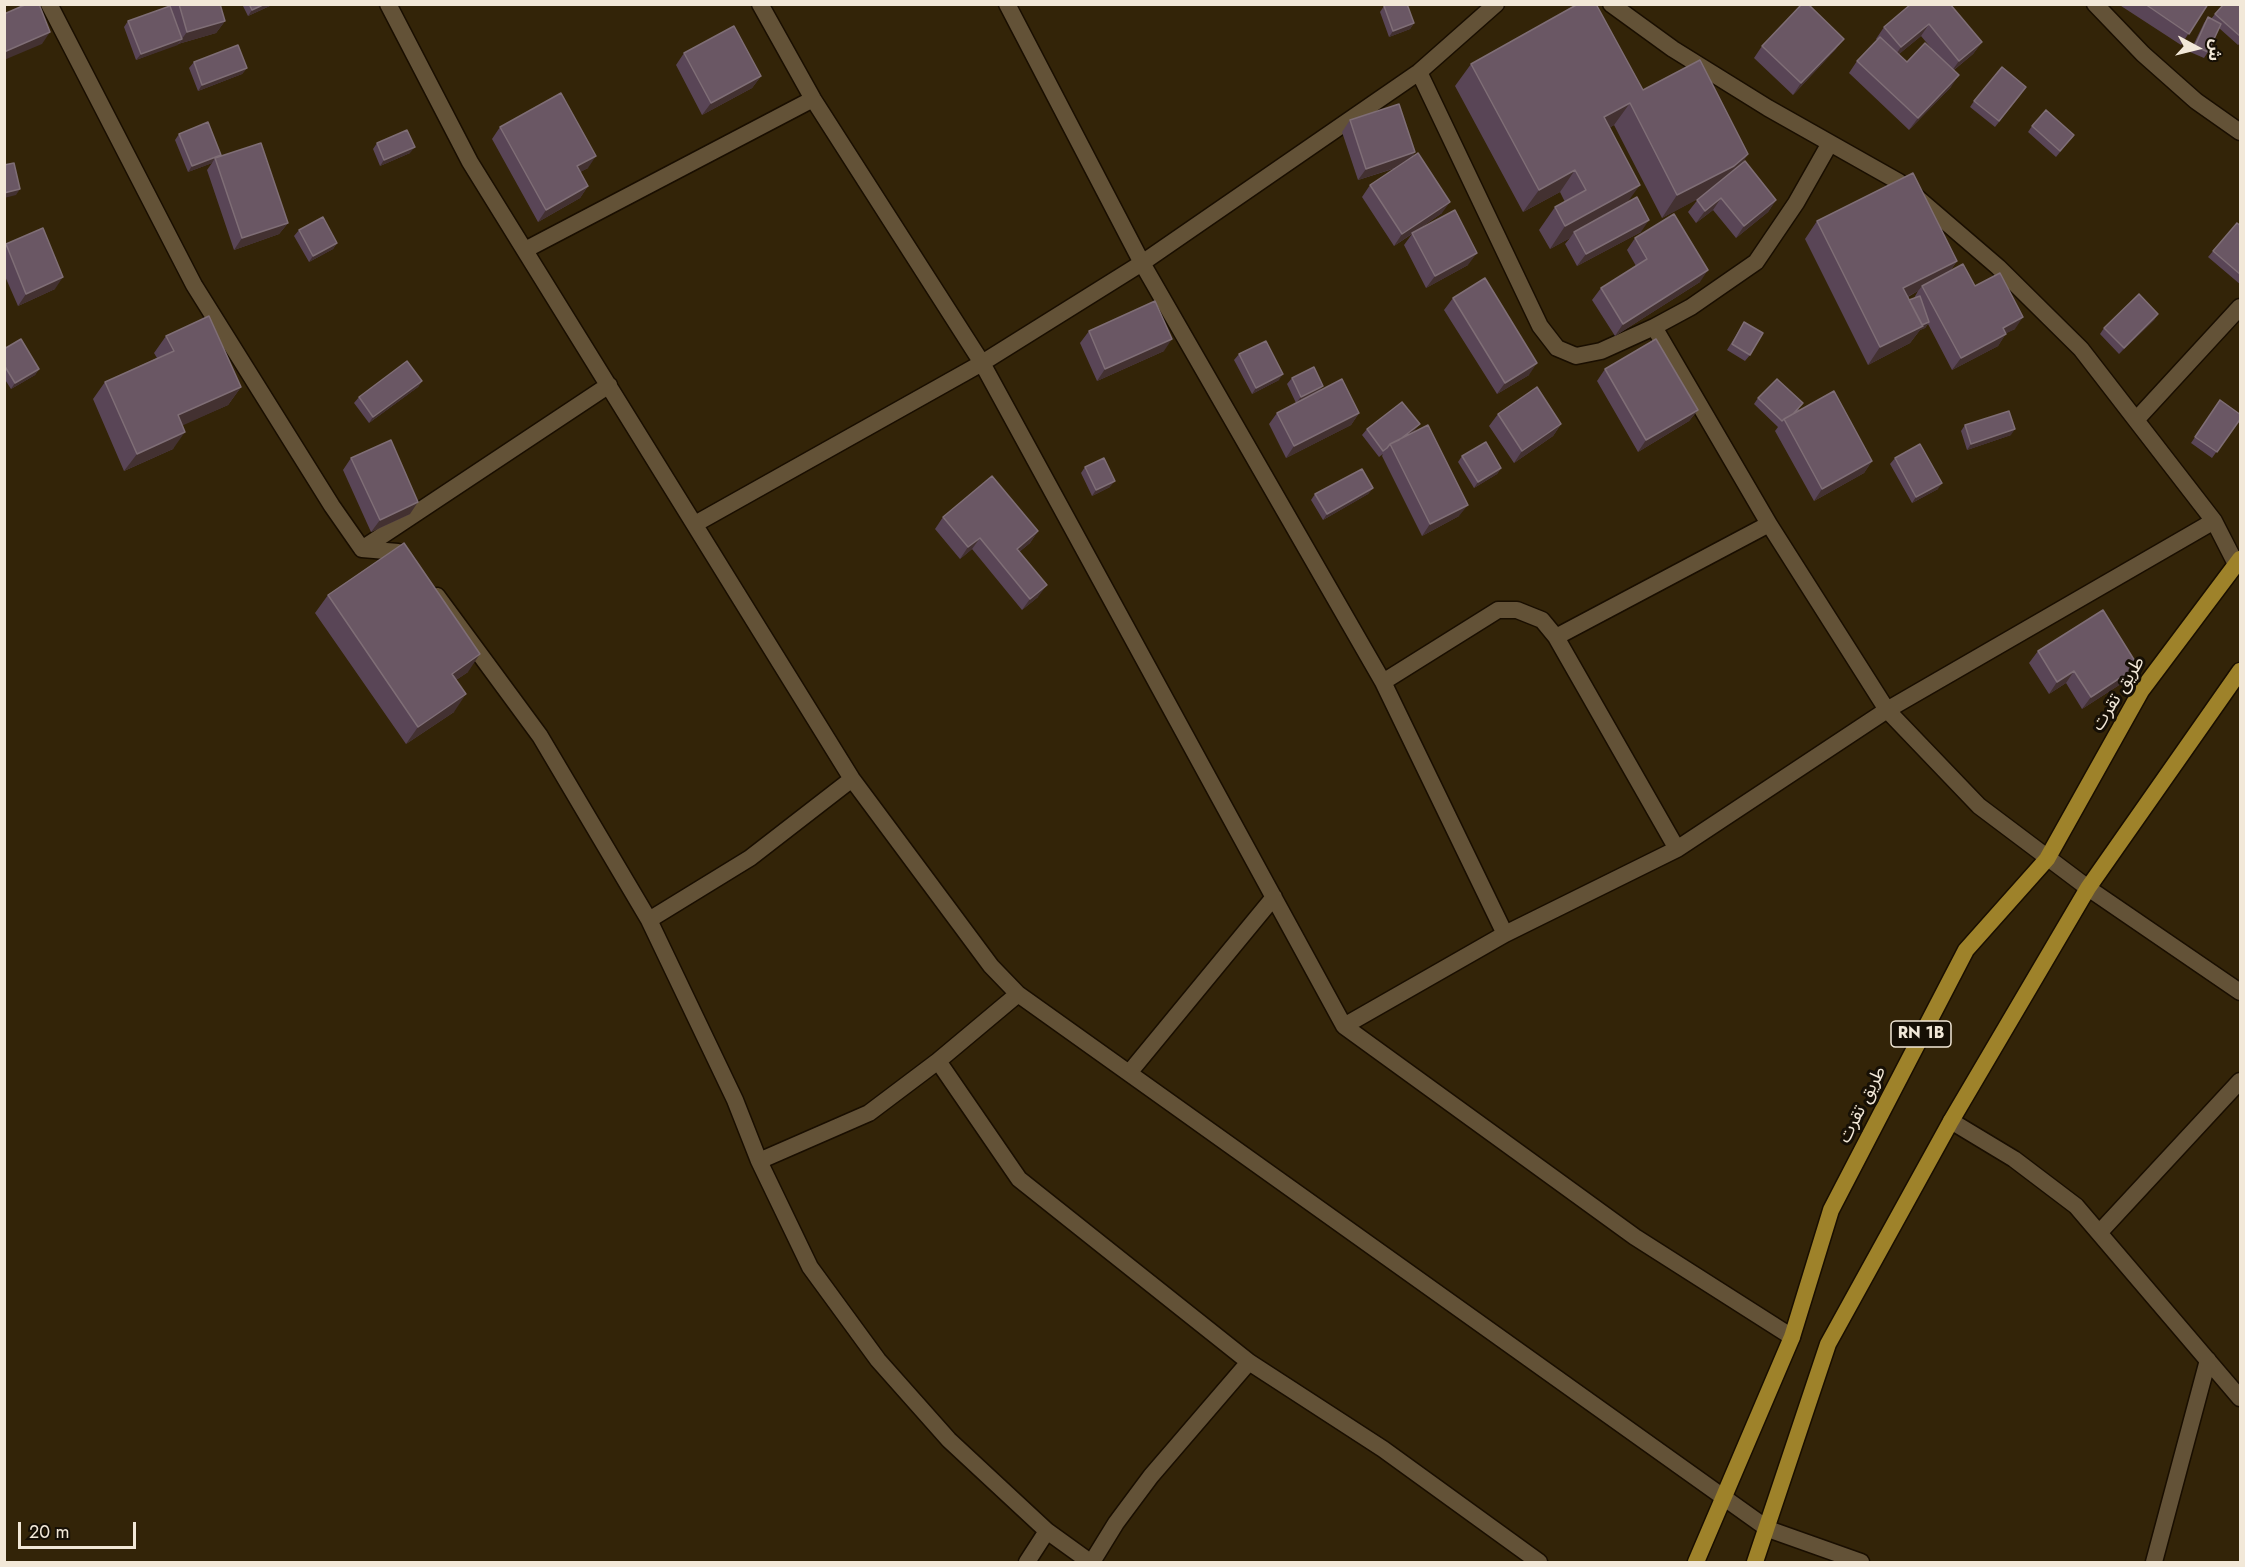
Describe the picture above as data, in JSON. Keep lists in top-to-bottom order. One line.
{"streets":{"main road":["طريق تقرت","RN 1B"]},"scale_bar":"20 m","north":"right"}
